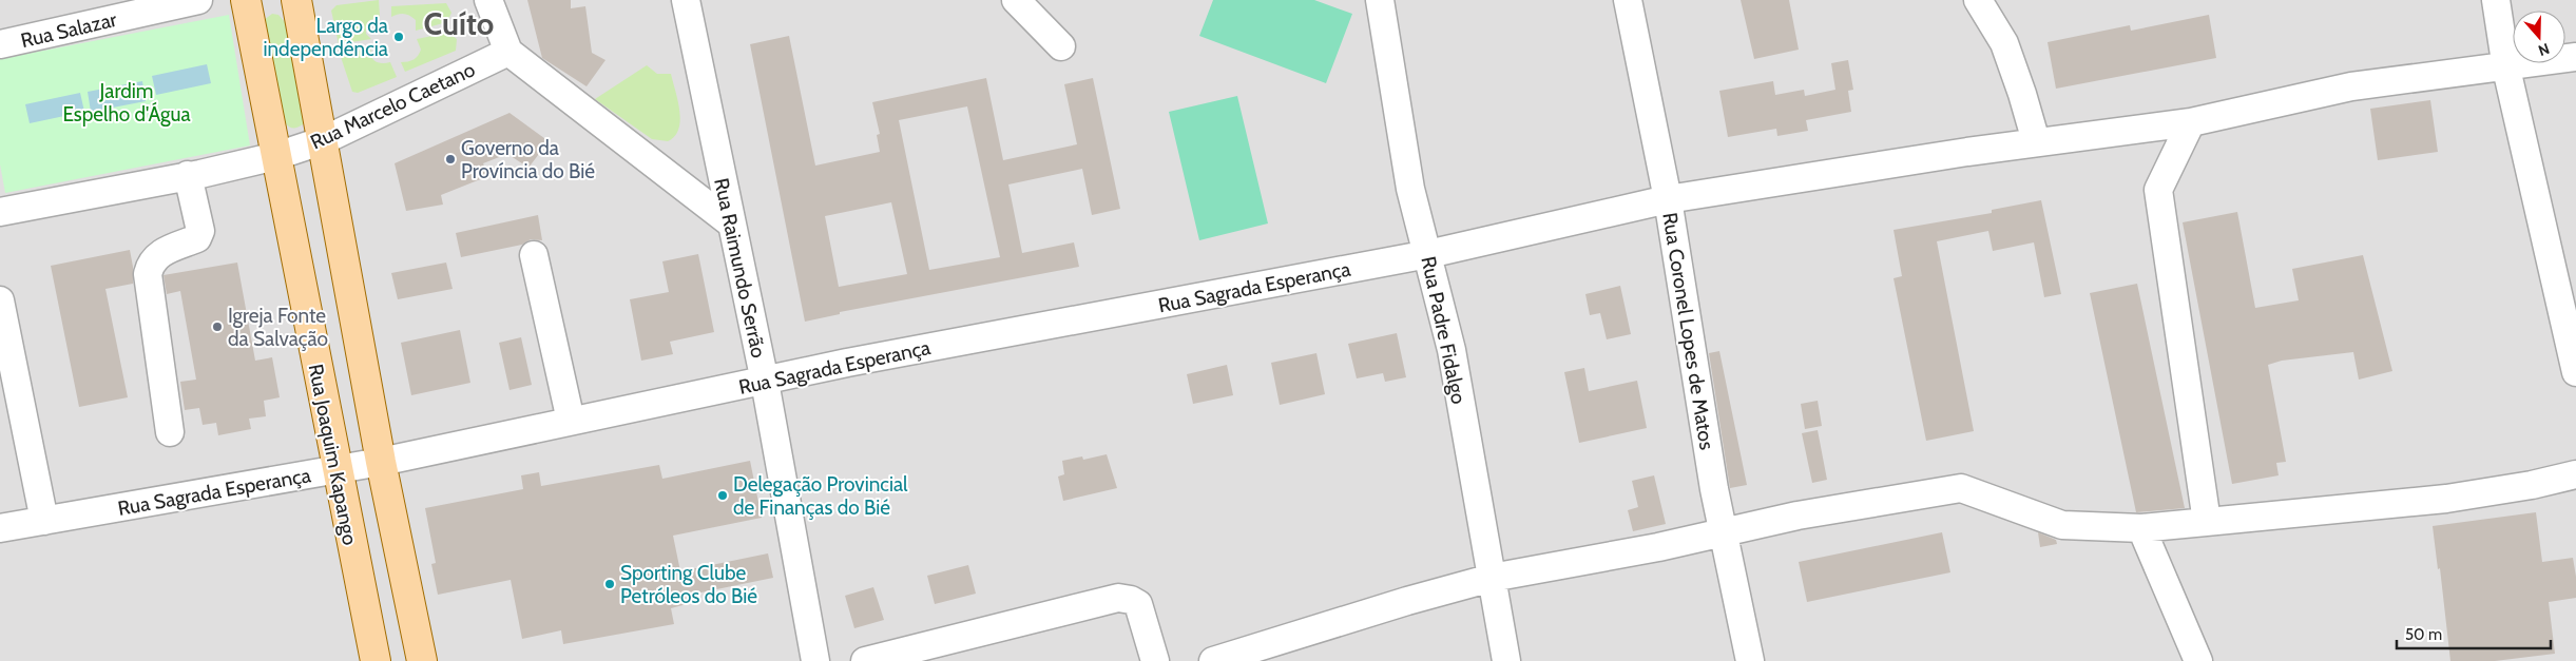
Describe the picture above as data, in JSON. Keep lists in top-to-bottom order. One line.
{"streets":{"main road":["Rua Joaquim Kapango"],"street":["Rua Salazar","Rua Marcelo Caetano","Rua Raimundo Serrão","Rua Sagrada Esperança","Rua Padre Fidalgo","Rua Coronel Lopes de Matos"]},"crossings":[["Rua Marcelo Caetano","Rua Joaquim Kapango"],["Rua Raimundo Serrão","Rua Sagrada Esperança"],["Rua Sagrada Esperança","Rua Padre Fidalgo"],["Rua Sagrada Esperança","Rua Coronel Lopes de Matos"],["Rua Sagrada Esperança","Rua Joaquim Kapango"]],"districts":["Cuíto"],"parks":["Jardim Espelho d'Água"],"places":["Largo da independência","Governo da Província do Bié","Igreja Fonte da Salvação","Delegação Provincial de Finanças do Bié","Sporting Clube Petróleos do Bié"],"scale_bar":"50 m","north":"bottom"}
